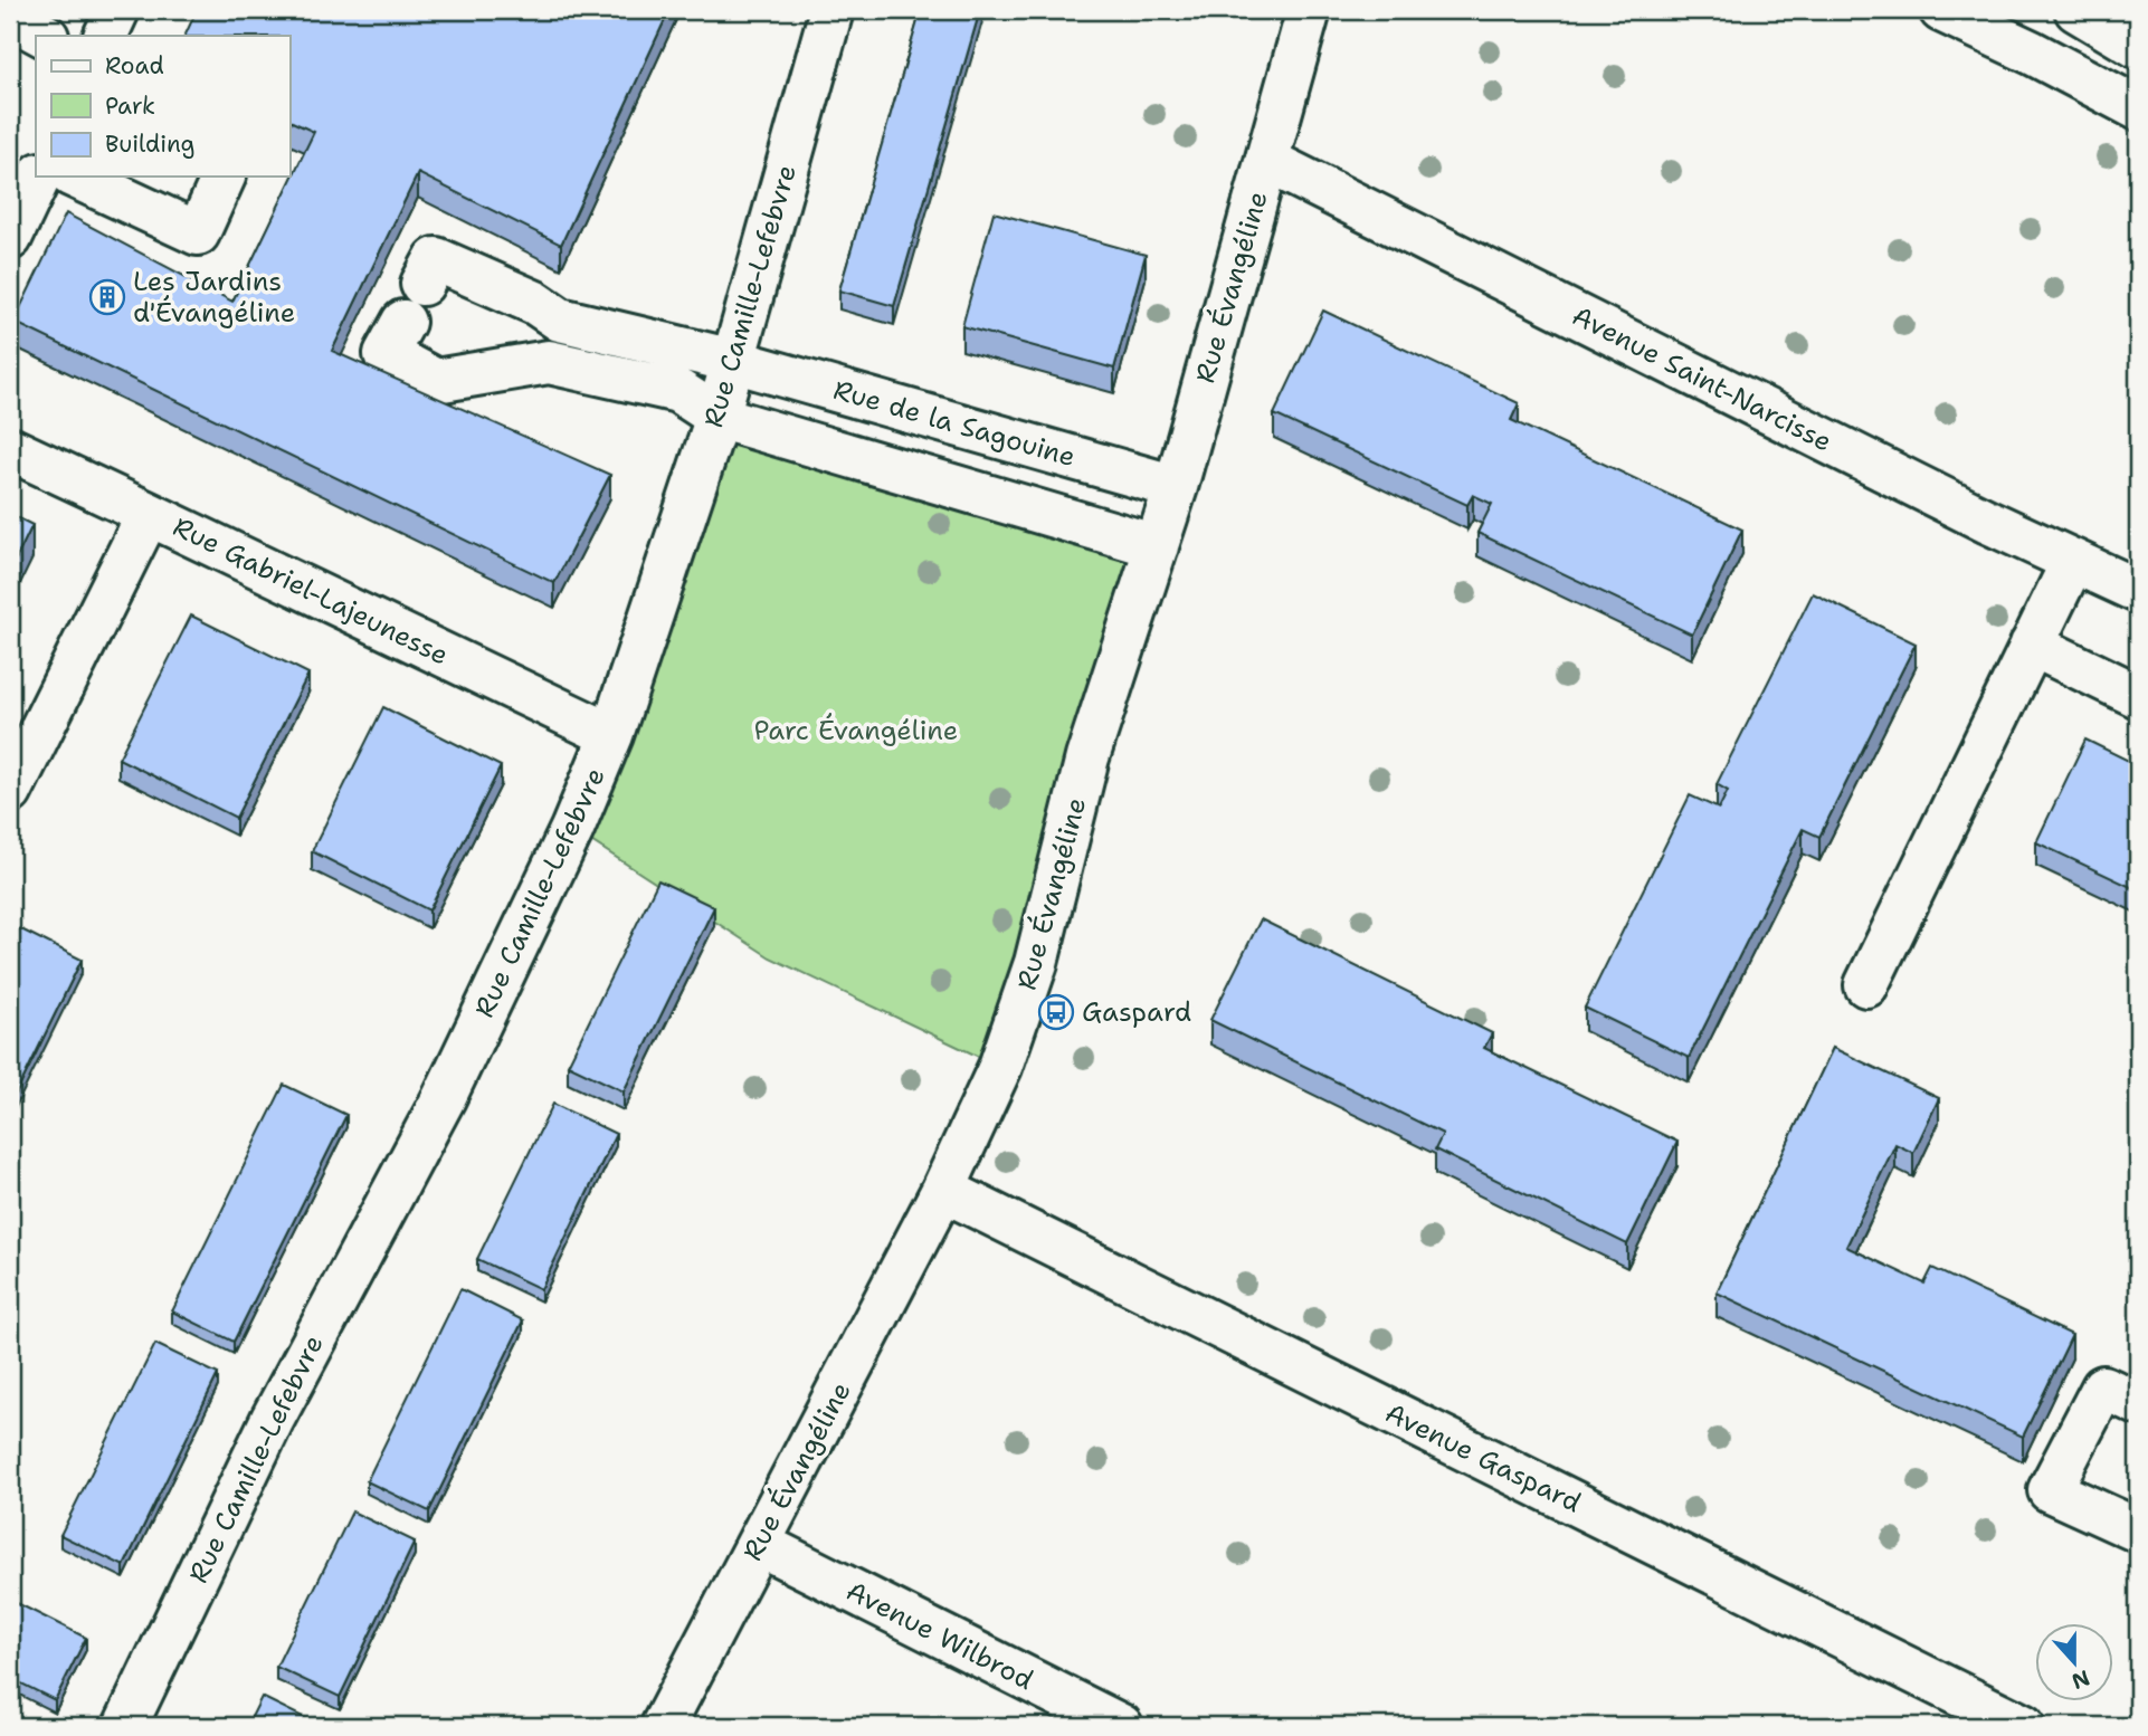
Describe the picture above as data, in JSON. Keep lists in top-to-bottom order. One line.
{"streets":{"street":["Rue Évangéline","Rue Camille-Lefebvre","Avenue Saint-Narcisse","Rue de la Sagouine","Rue Gabriel-Lajeunesse","Avenue Gaspard","Avenue Wilbrod"]},"crossings":[["Rue Évangéline","Avenue Saint-Narcisse"],["Rue Évangéline","Rue de la Sagouine"],["Rue Évangéline","Avenue Gaspard"],["Rue Évangéline","Avenue Wilbrod"],["Rue Camille-Lefebvre","Rue de la Sagouine"],["Rue Camille-Lefebvre","Rue Gabriel-Lajeunesse"]],"parks":["Parc Évangéline"],"places":{"building":["Les Jardins d'Évangéline"],"bus stop":["Gaspard"]},"legend":["Road","Park","Building"],"north":"bottom"}
